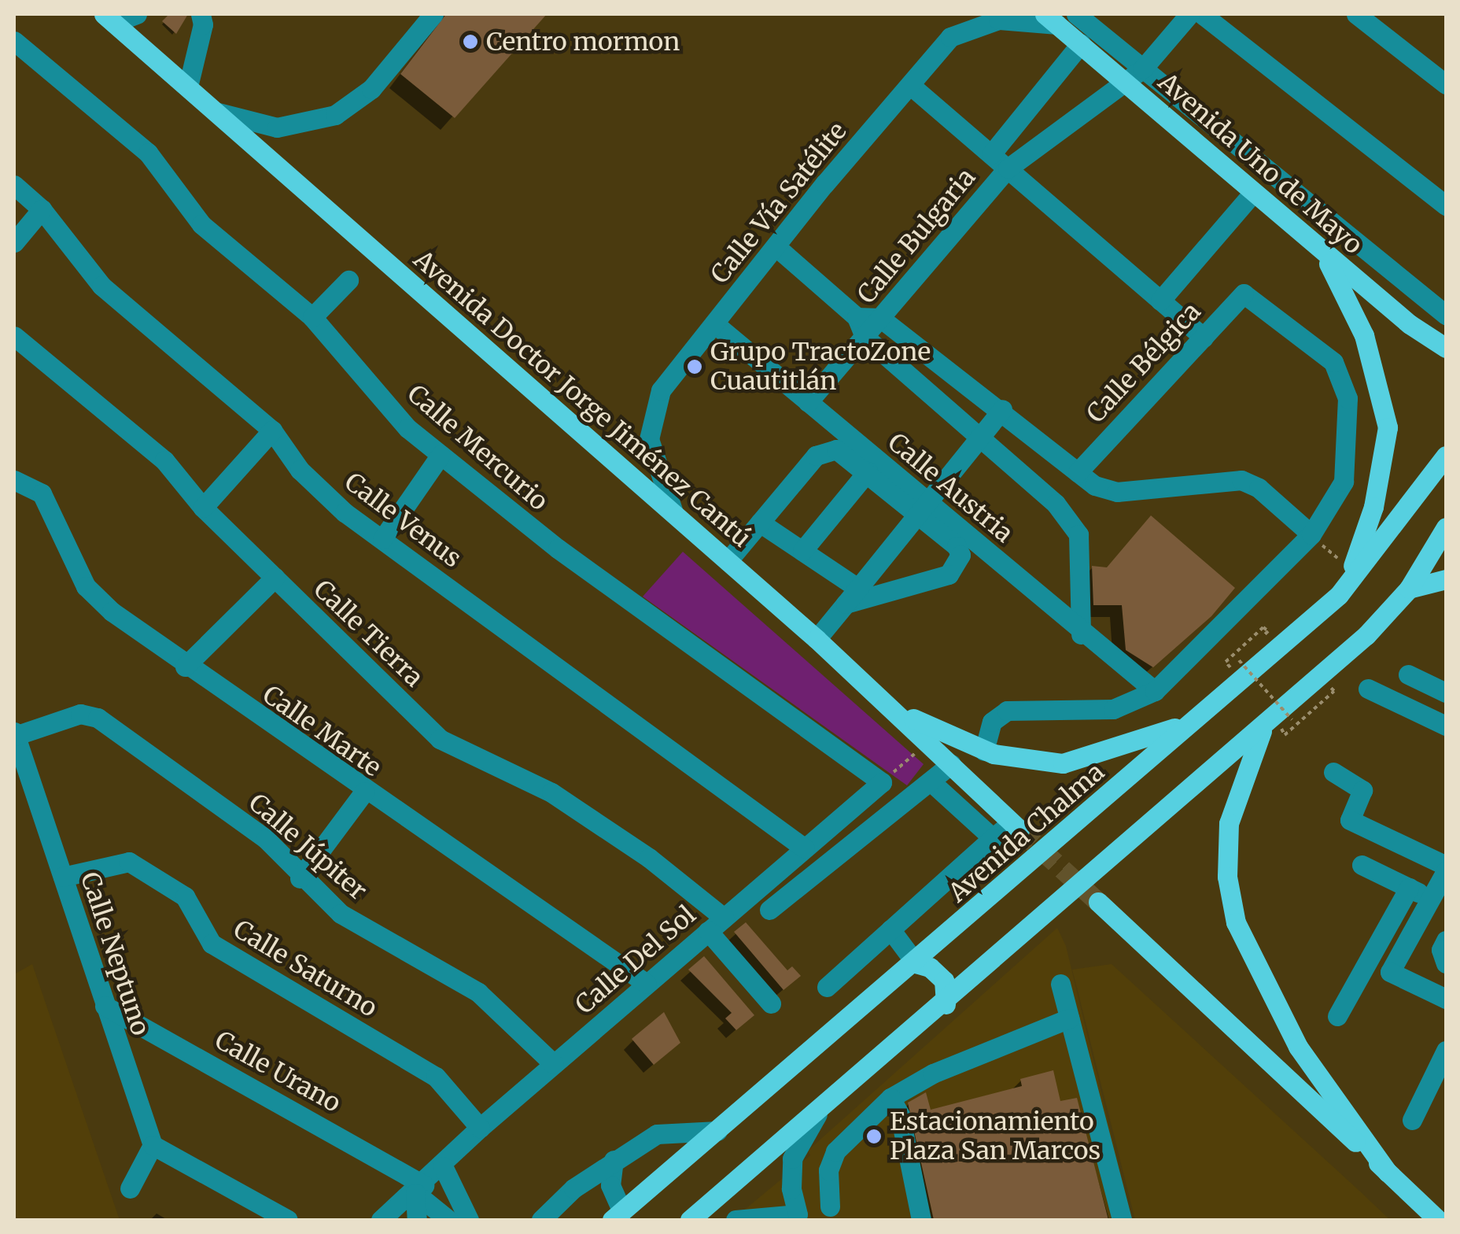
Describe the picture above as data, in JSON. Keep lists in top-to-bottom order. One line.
{"streets":{"main road":["Avenida Uno de Mayo","Avenida Doctor Jorge Jiménez Cantú","Avenida Chalma"],"street":["Calle Vía Satélite","Calle Bulgaria","Calle Bélgica","Calle Mercurio","Calle Austria","Calle Venus","Calle Tierra","Calle Marte","Calle Júpiter","Calle Neptuno","Calle Del Sol","Calle Saturno","Calle Urano"]},"crossings":[["Avenida Uno de Mayo","Calle Vía Satélite"],["Avenida Uno de Mayo","Calle Bulgaria"],["Calle Vía Satélite","Avenida Doctor Jorge Jiménez Cantú"],["Calle Vía Satélite","Calle Austria"],["Calle Bulgaria","Calle Austria"],["Calle Mercurio","Calle Del Sol"],["Calle Venus","Calle Del Sol"],["Calle Tierra","Calle Del Sol"],["Calle Marte","Calle Del Sol"],["Calle Júpiter","Calle Neptuno"],["Calle Júpiter","Calle Del Sol"],["Calle Neptuno","Calle Saturno"],["Calle Neptuno","Calle Urano"],["Calle Del Sol","Calle Saturno"],["Calle Del Sol","Calle Urano"]],"places":["Centro mormon","Grupo TractoZone Cuautitlán","Estacionamiento Plaza San Marcos"]}
